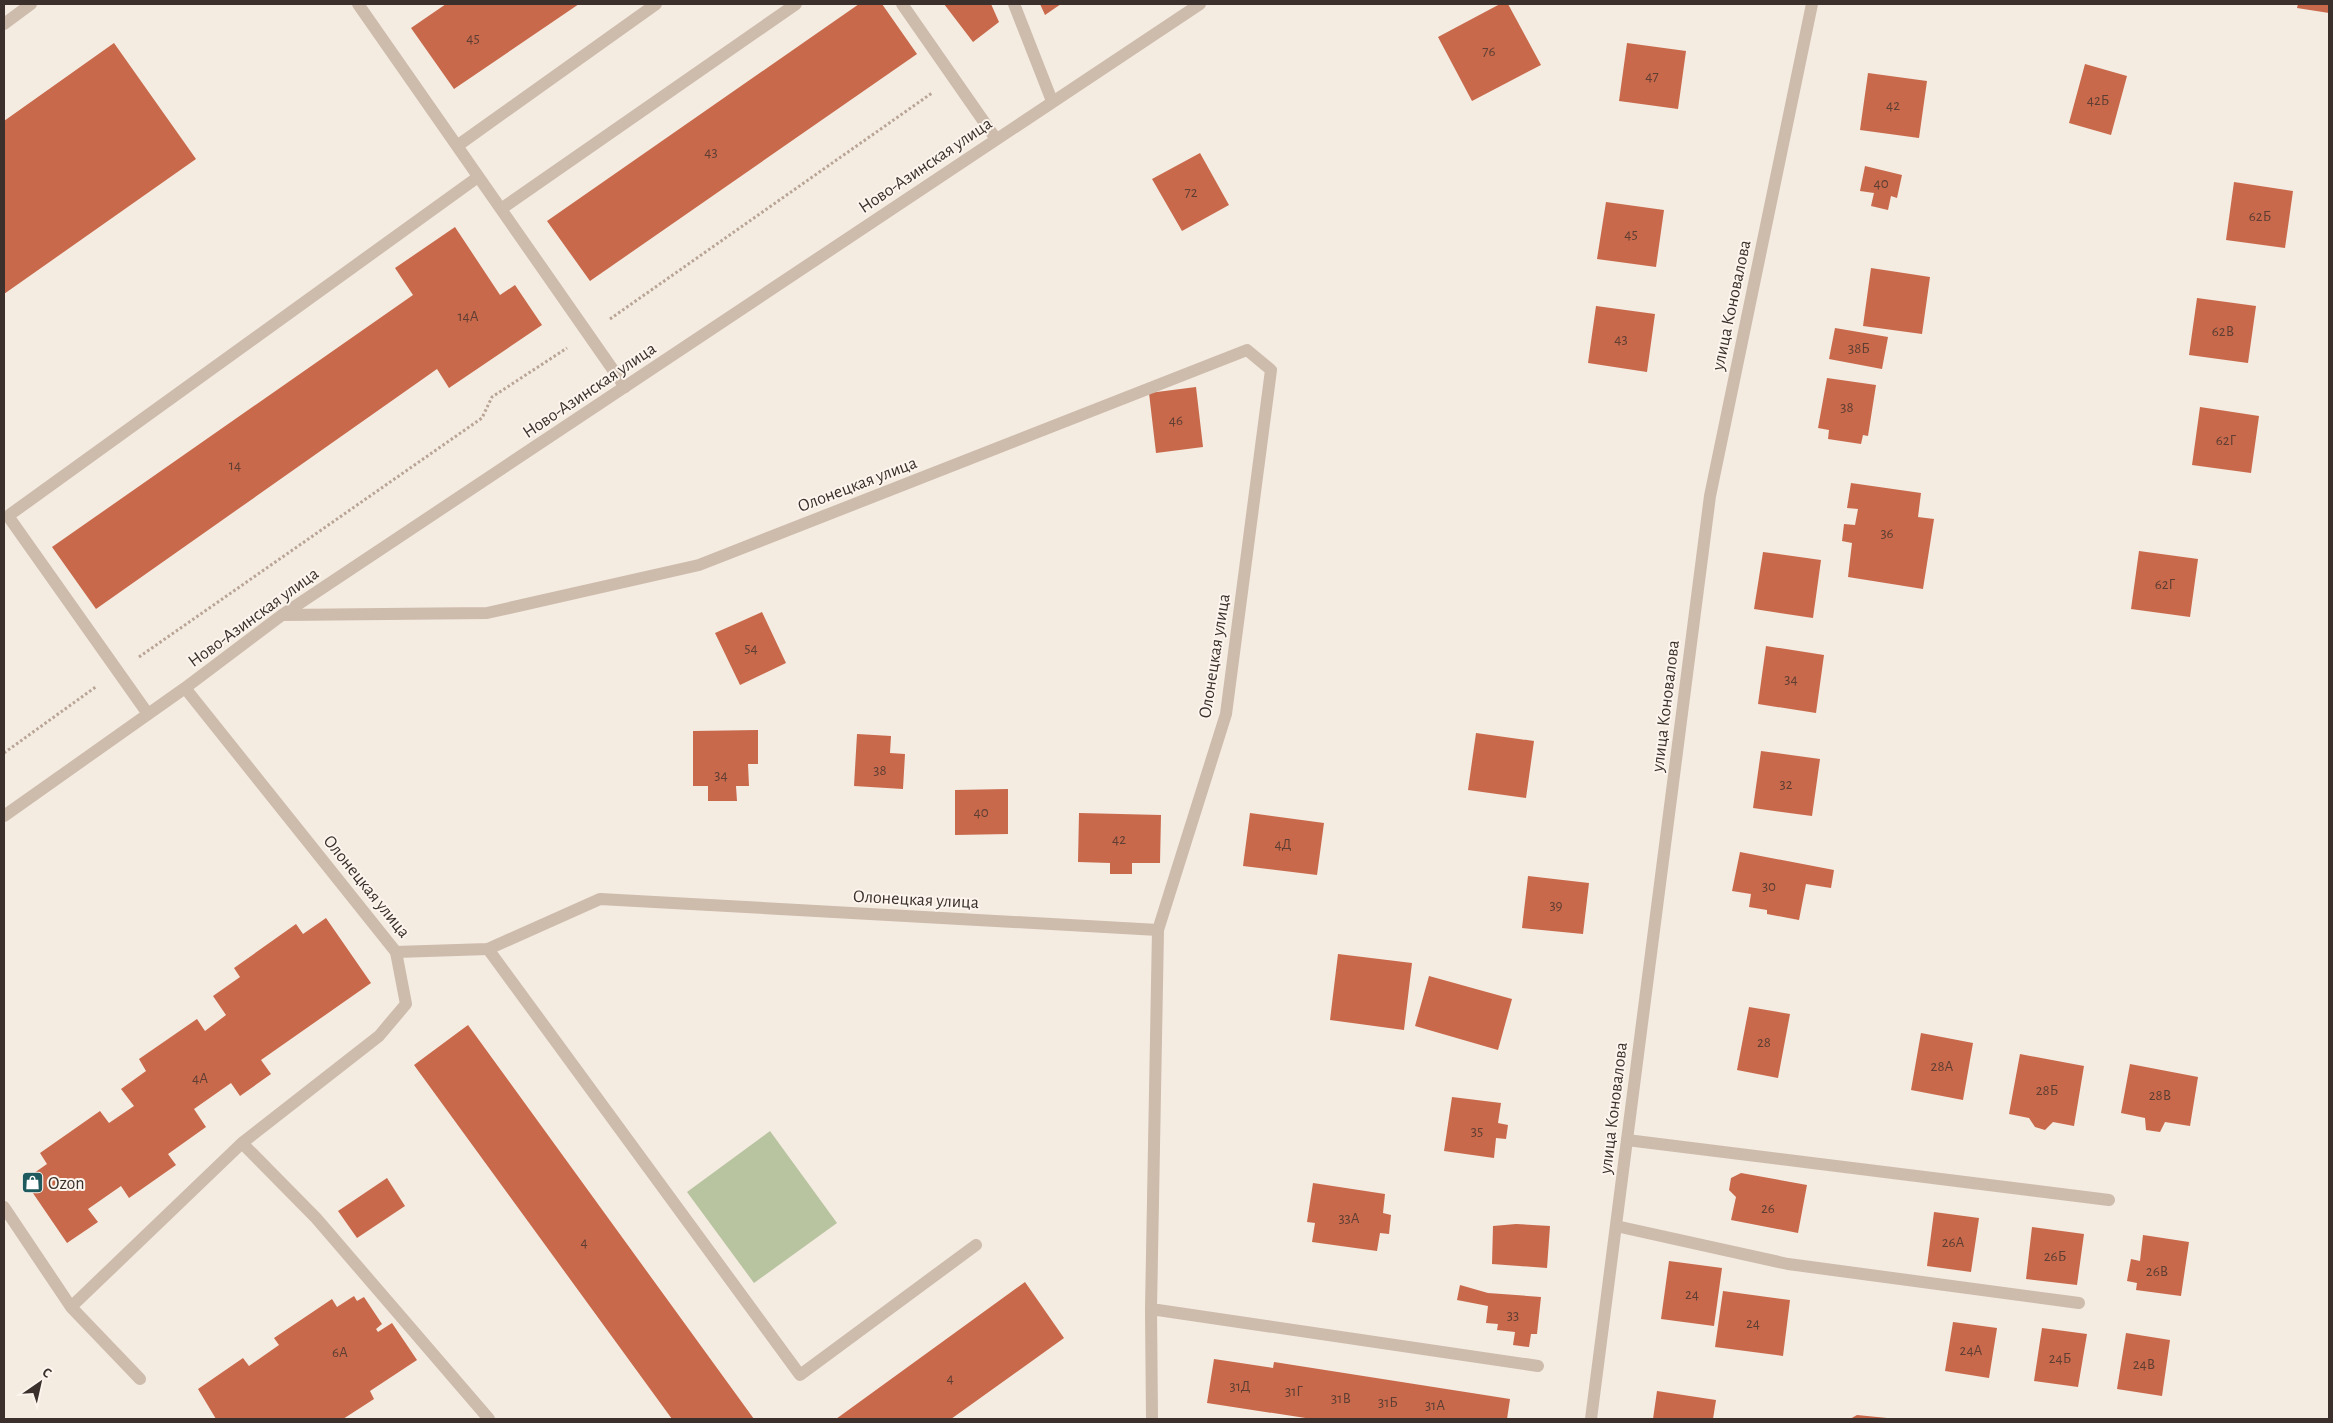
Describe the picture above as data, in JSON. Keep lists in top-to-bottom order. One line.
{"streets":{"street":["Ново-Азинская улица","улица Коновалова","Олонецкая улица"]},"crossings":[["Ново-Азинская улица","Олонецкая улица"]],"places":{"shop":["Ozon"]},"house_numbers":["45","76","47","42Б","42","43","40","72","62Б","45","14А","62В","43","38Б","38","46","62Г","14","36","62Г","54","34","38","34","32","40","42","4Д","30","39","28","28А","4А","28Б","28В","35","26","33А","4","26А","26Б","26В","24","33","24","24А","6А","24Б","24В","4","31Д","31Г","31В","31Б","31А"],"north":"top right"}
